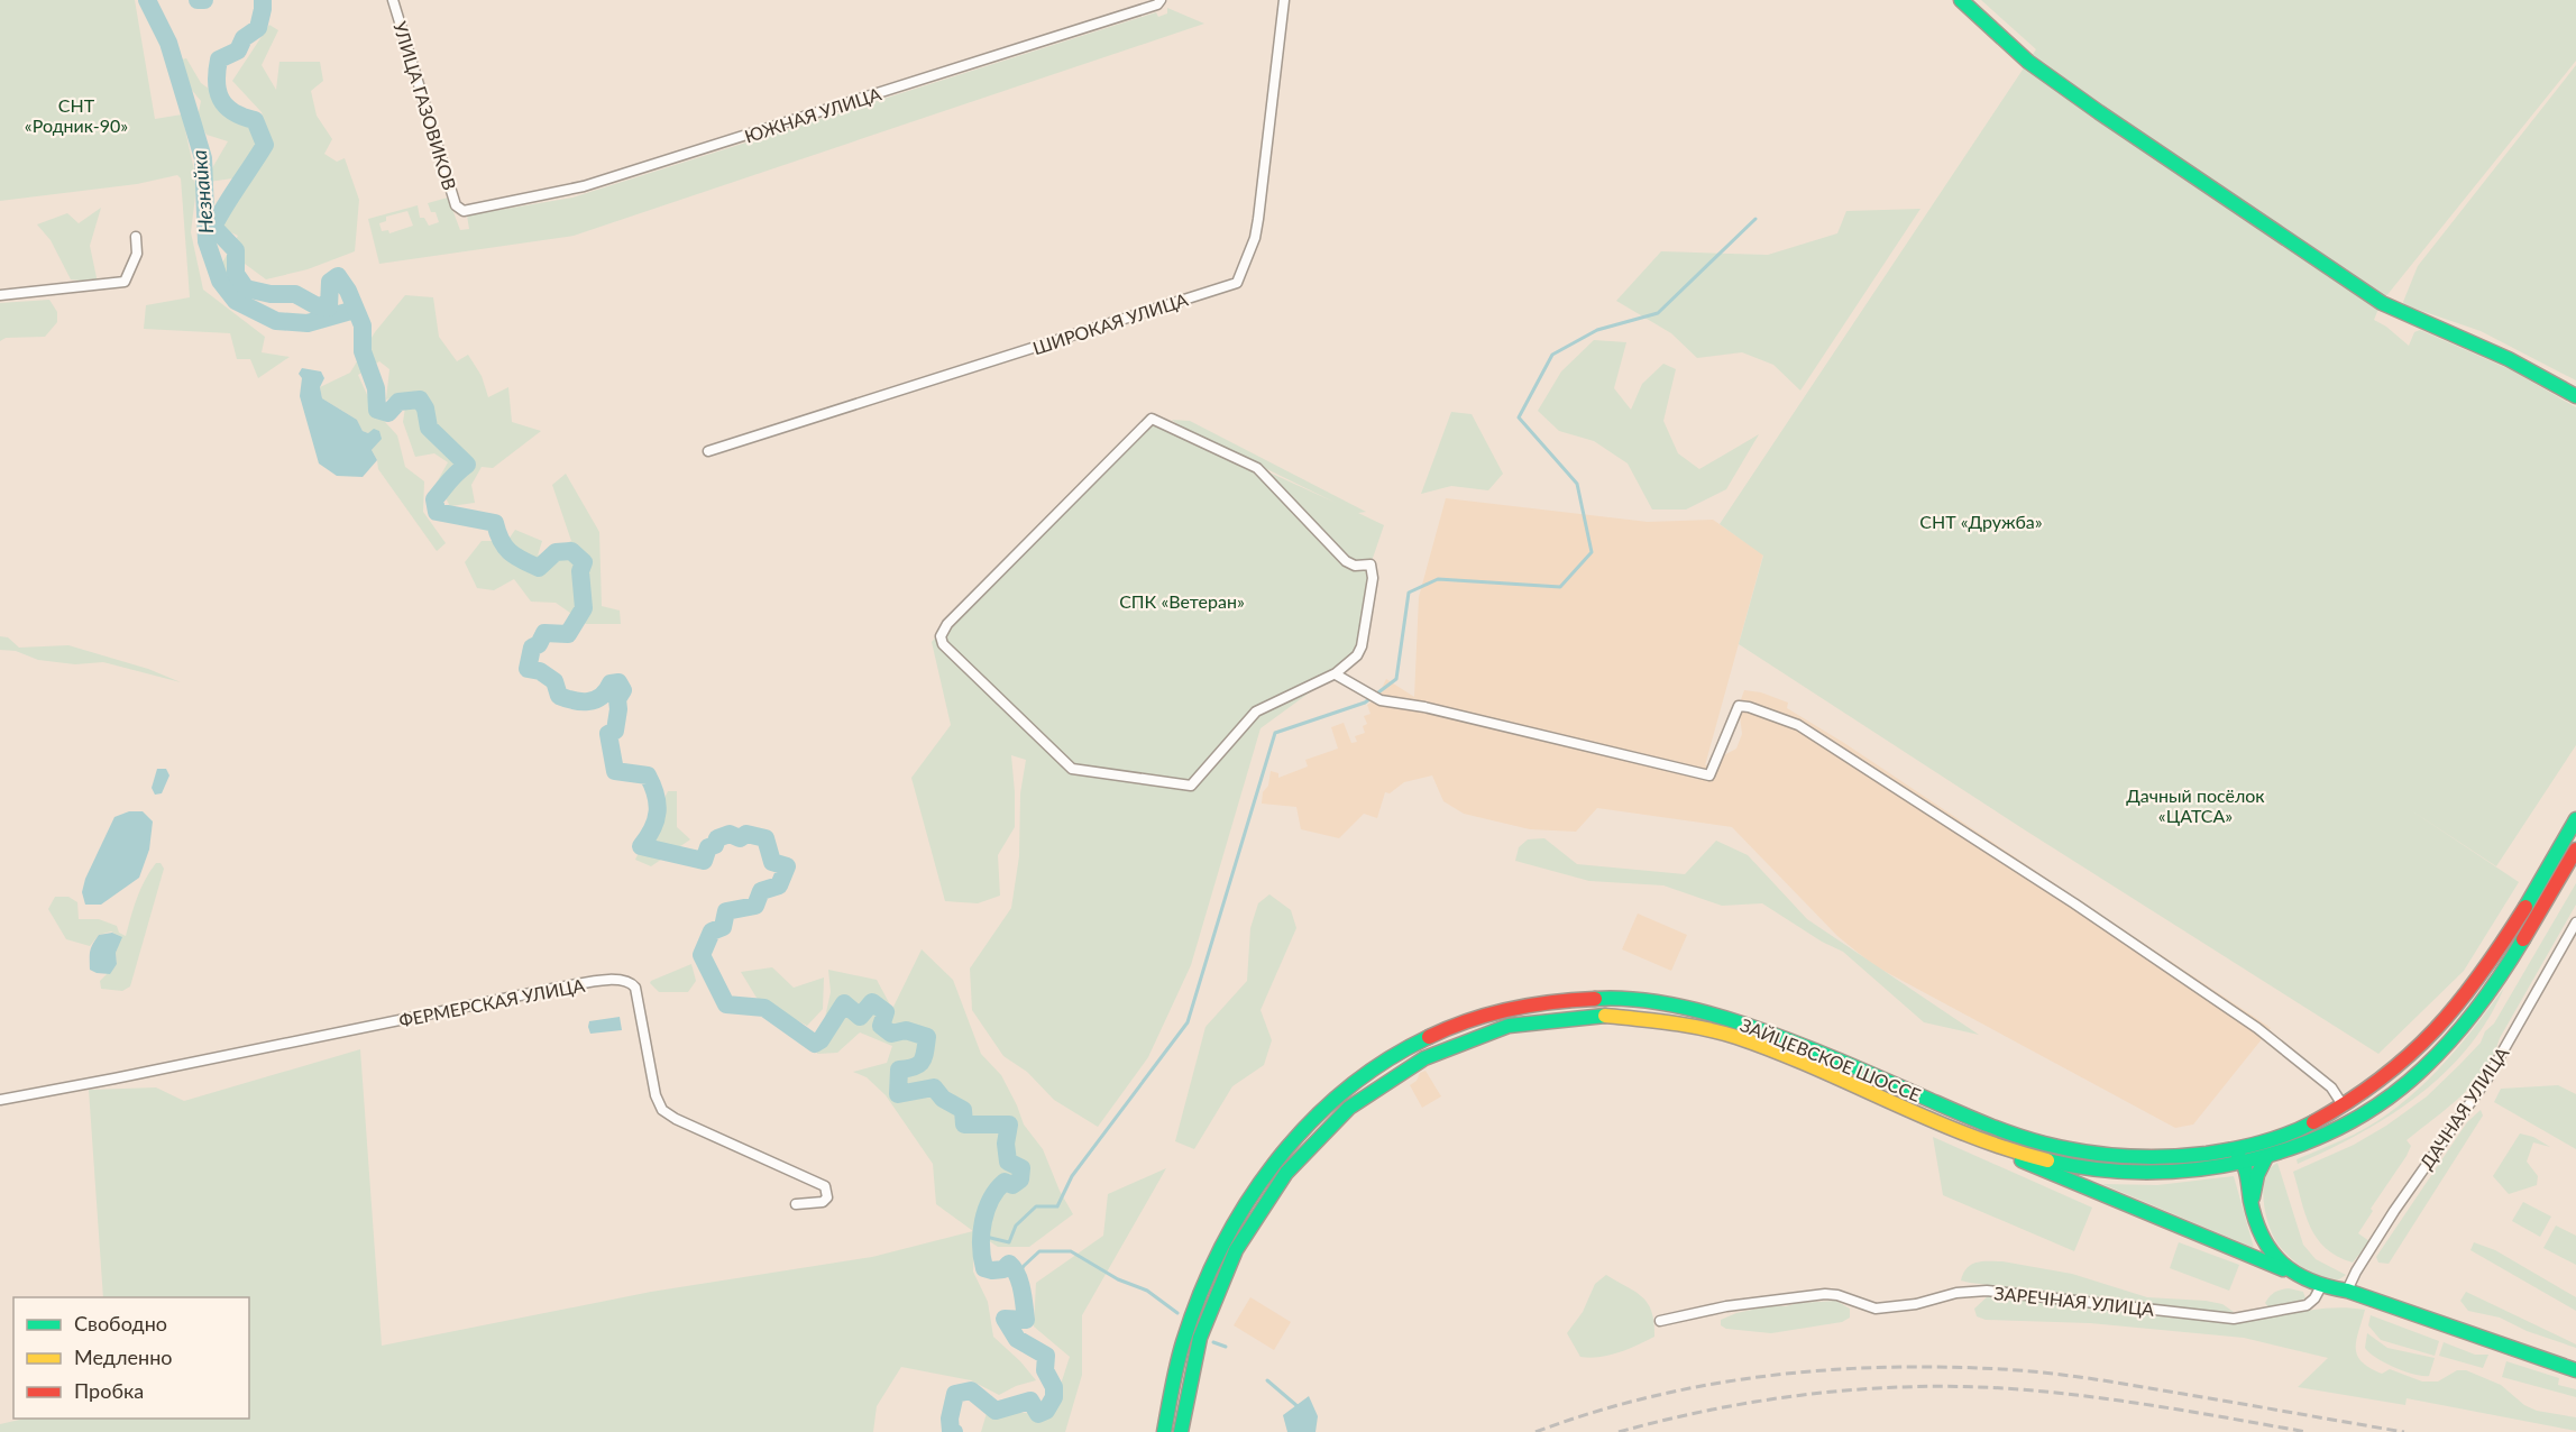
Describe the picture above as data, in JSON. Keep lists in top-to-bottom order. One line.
{"streets":{"main road":["ЗАЙЦЕВСКОЕ ШОССЕ"],"street":["УЛИЦА ГАЗОВИКОВ","ЮЖНАЯ УЛИЦА","ШИРОКАЯ УЛИЦА","ФЕРМЕРСКАЯ УЛИЦА","ДАЧНАЯ УЛИЦА","ЗАРЕЧНАЯ УЛИЦА"]},"crossings":[["УЛИЦА ГАЗОВИКОВ","ЮЖНАЯ УЛИЦА"]],"water":["Незнайка"],"parks":["СНТ «Родник-90»","СНТ «Дружба»","СПК «Ветеран»","Дачный посёлок «ЦАТСА»"],"legend":["Свободно","Медленно","Пробка"]}
